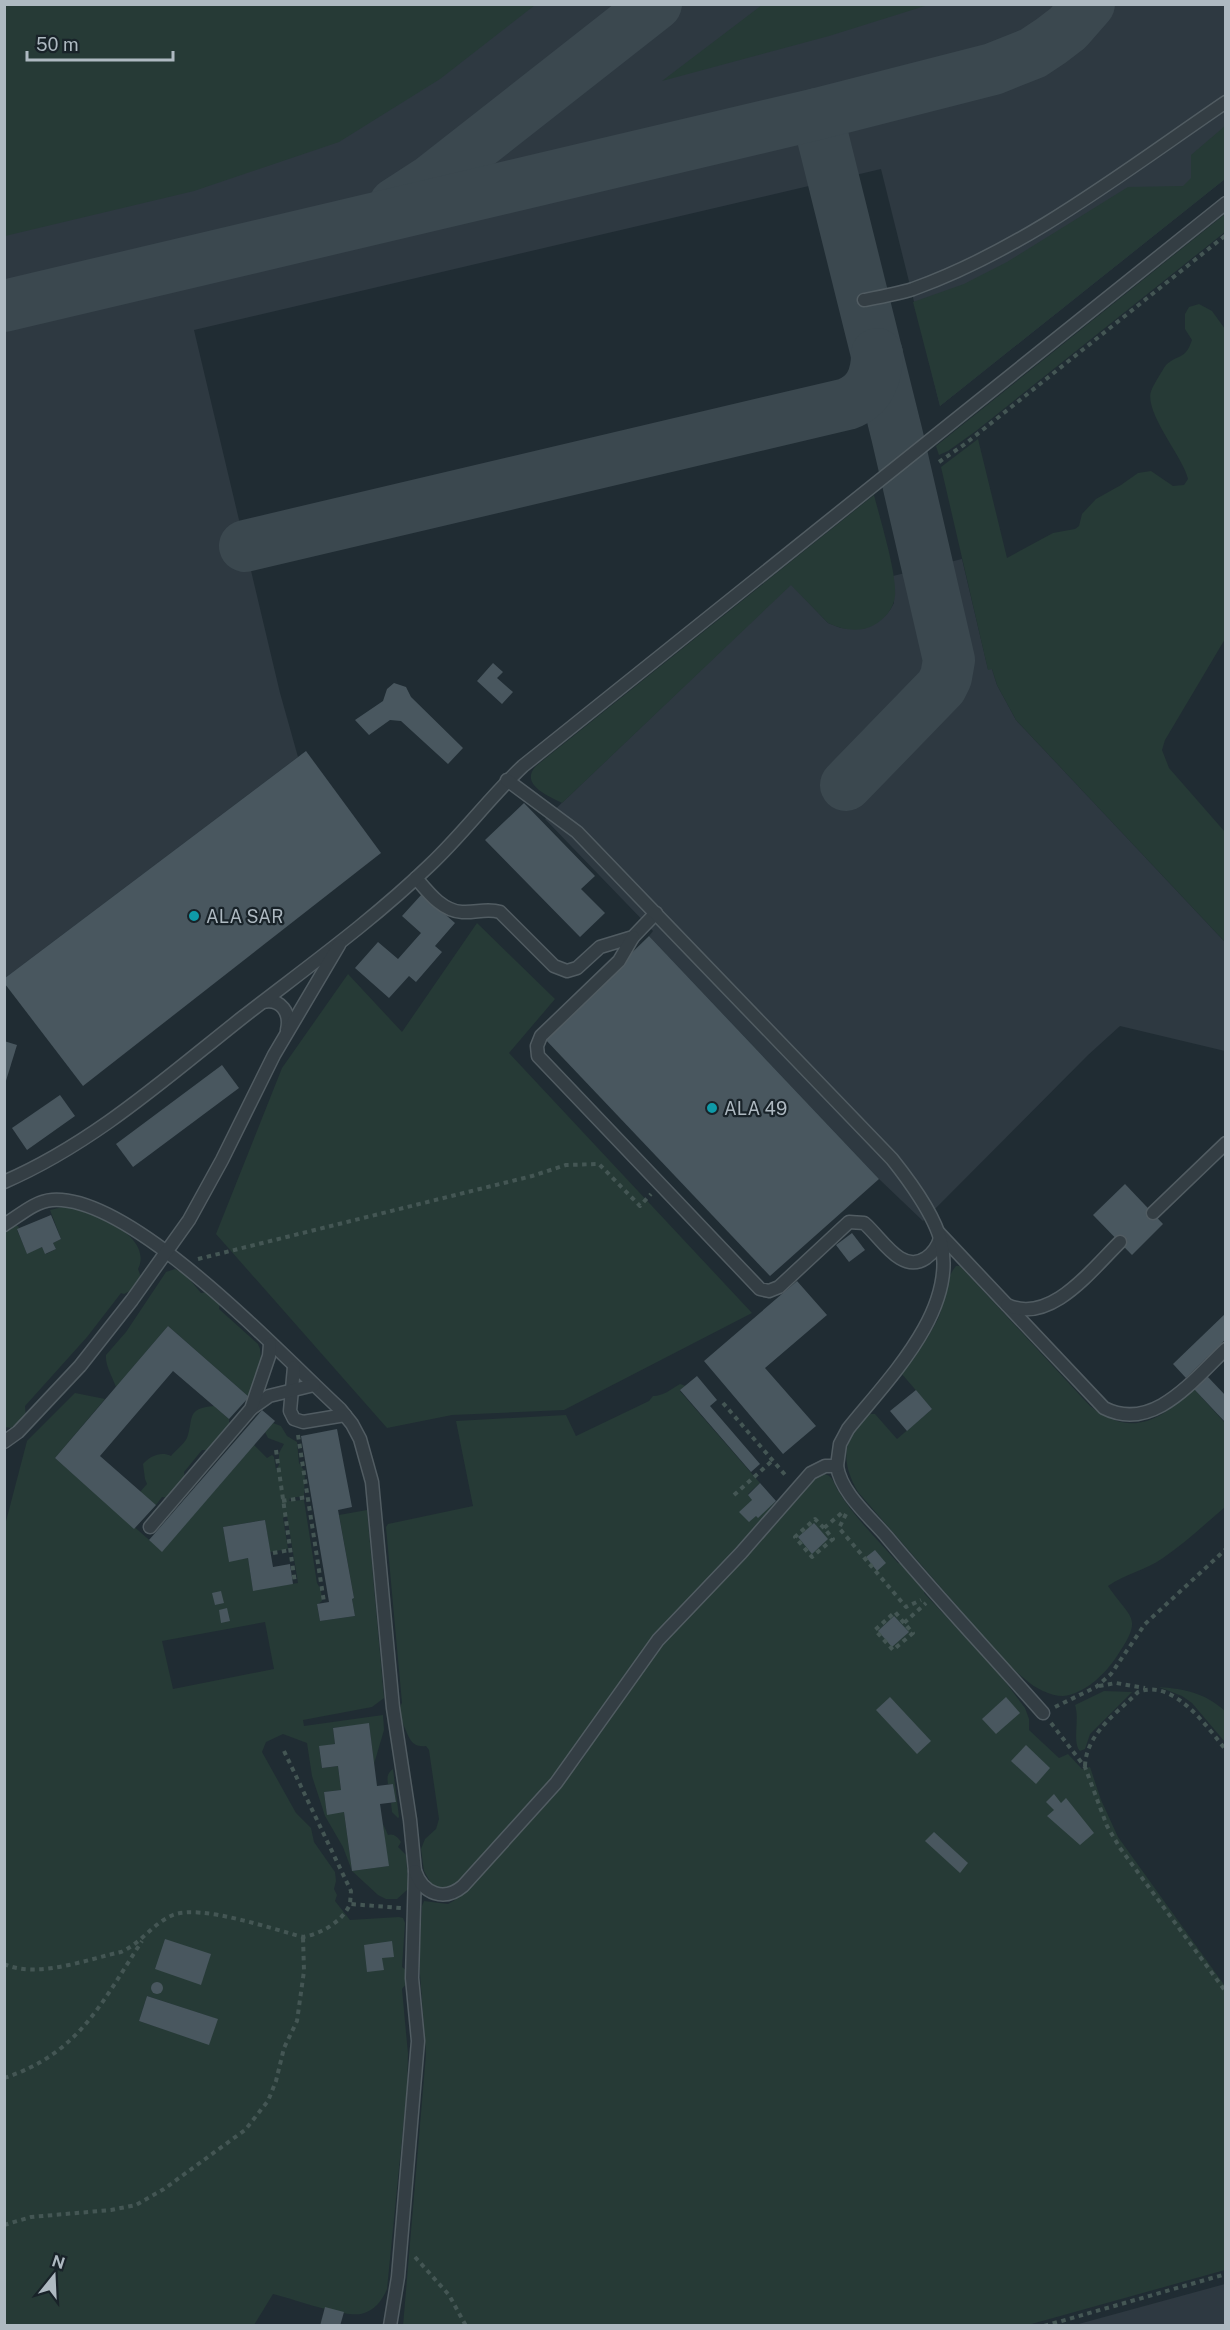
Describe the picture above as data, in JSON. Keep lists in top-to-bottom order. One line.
{"places":["ALA SAR","ALA 49"],"scale_bar":"50 m","north":"top"}
